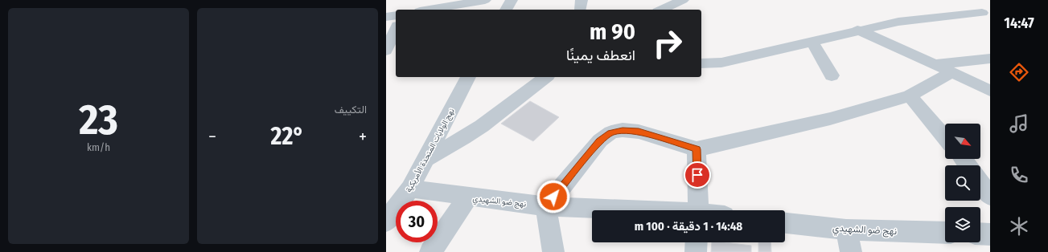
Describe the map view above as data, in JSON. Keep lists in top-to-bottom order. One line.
{"streets":{"street":["نهج الولايات المتحدة الأمريكية","نهج ضو الشهيدي"]},"crossings":[["نهج الولايات المتحدة الأمريكية","نهج ضو الشهيدي"]],"north":"bottom right","page":{"tabs":"14:47","tile":["التكييف",["23","km/h"]],"turn":["90 m","انعطف يمينًا"],"heat":["−","22°","+"],"limit":"30","trip":"14:48 · 1 دقيقة · 100 m"}}
